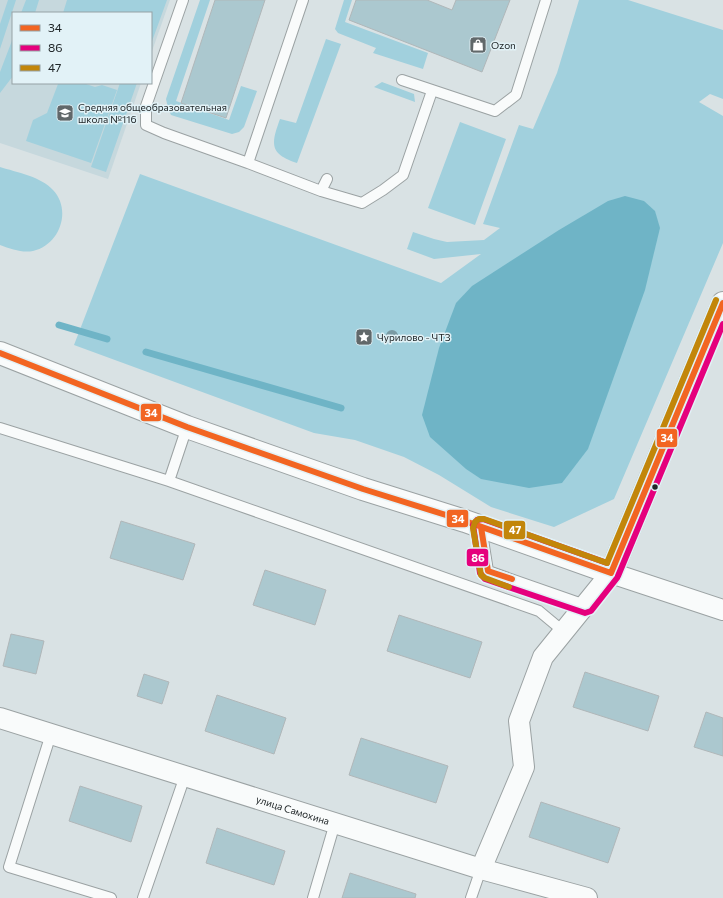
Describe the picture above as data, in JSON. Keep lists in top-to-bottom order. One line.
{"streets":{"street":["улица Самохина"]},"places":{"shop":["Ozon"],"school or university":["Средняя общеобразовательная школа №116"],"place":["Чурилово - ЧТЗ"]},"lines":["transit line 47","transit line 34","transit line 86"],"legend":["34","86","47"]}
